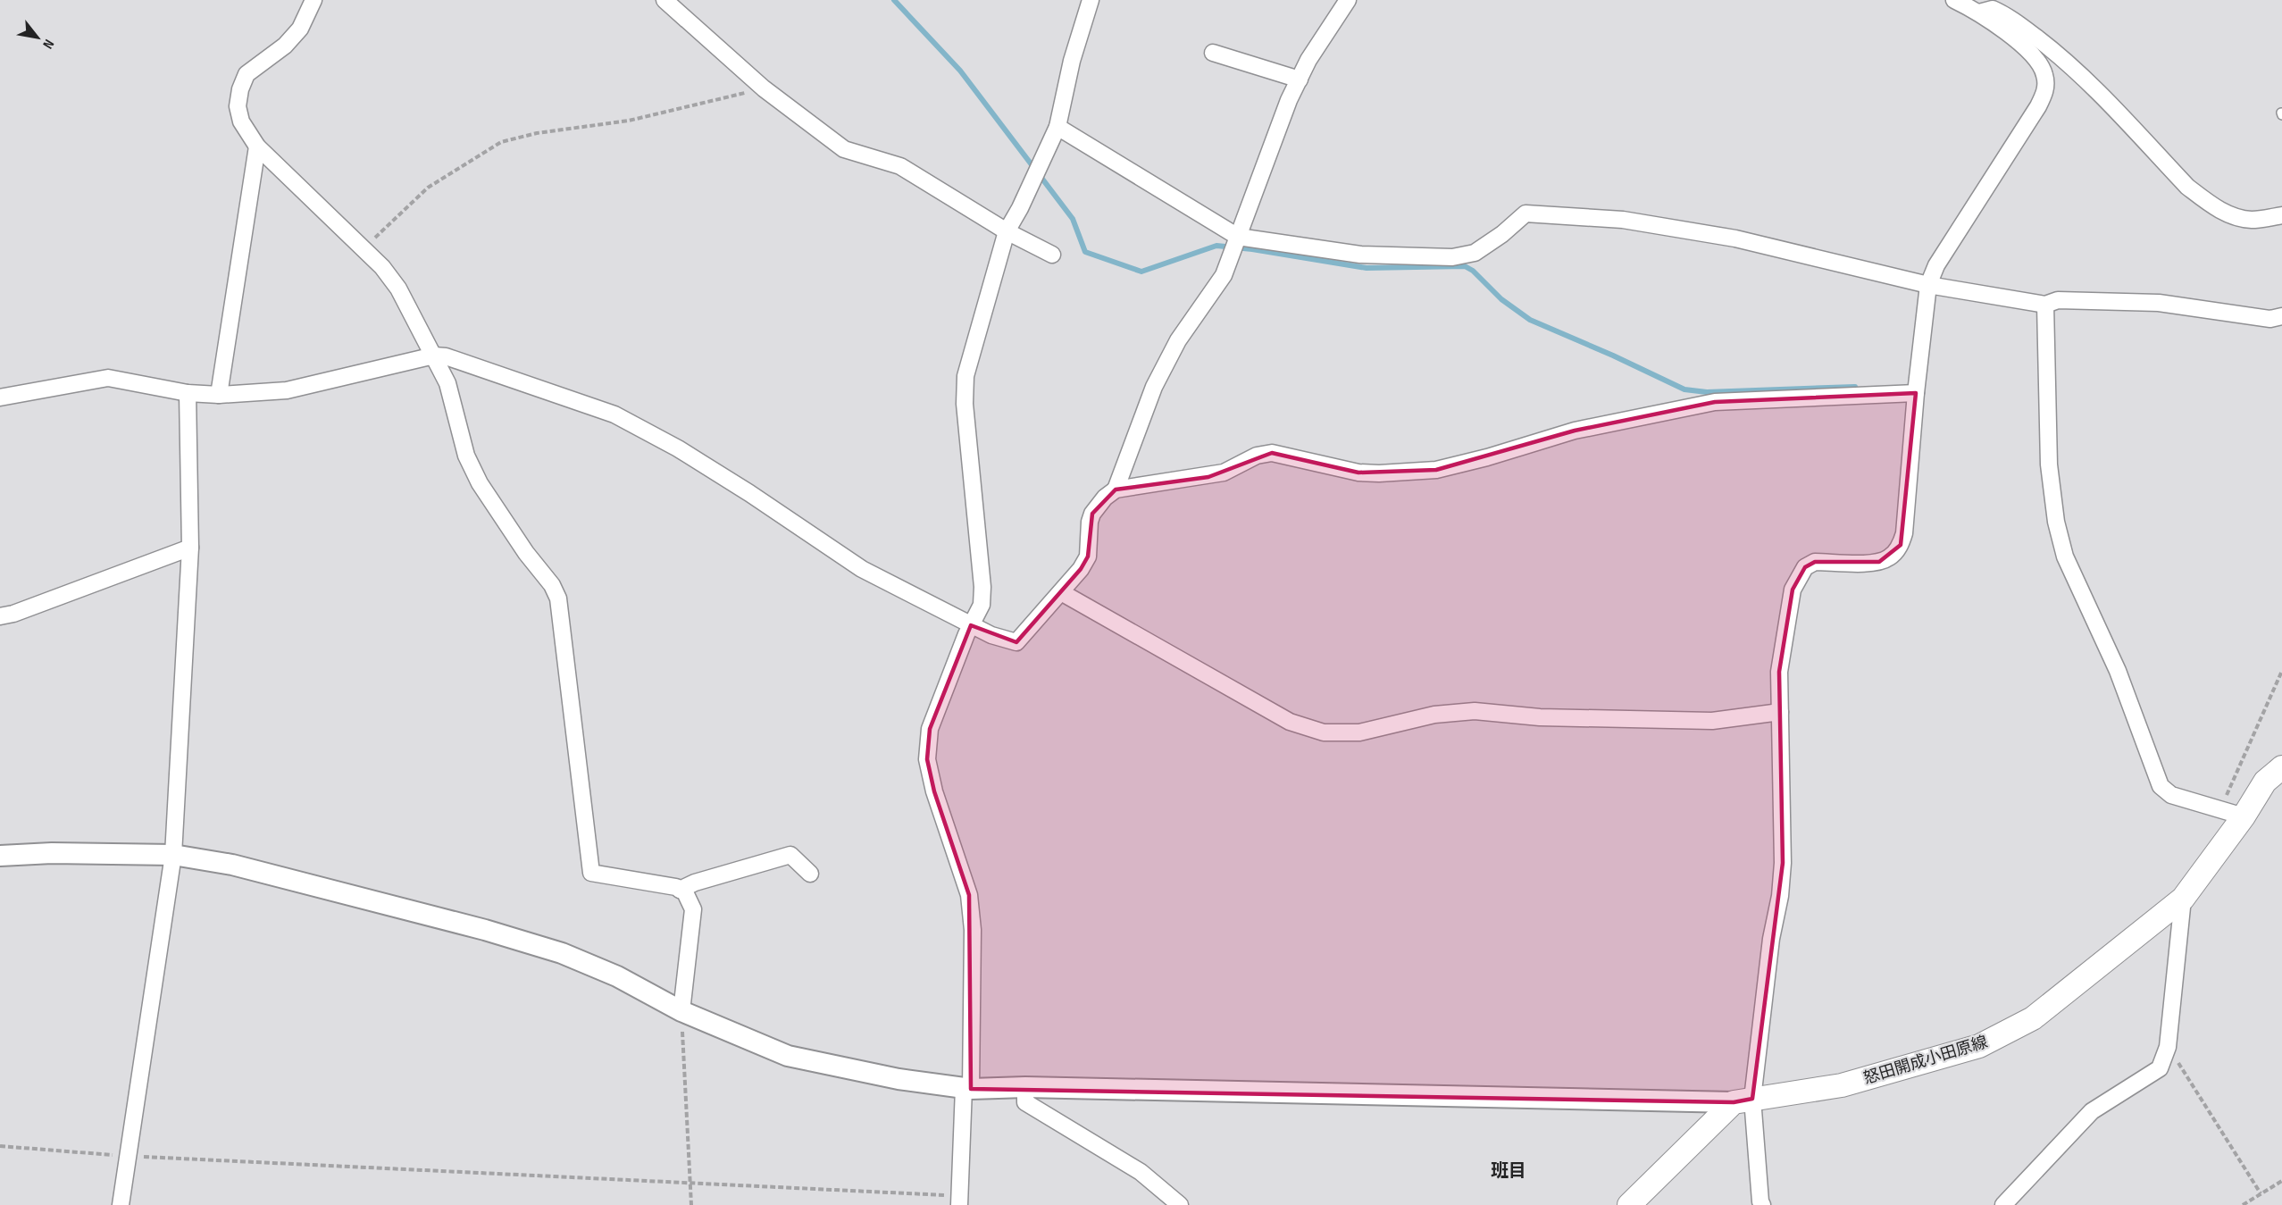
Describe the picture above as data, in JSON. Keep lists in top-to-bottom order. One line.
{"streets":{"main road":["怒田開成小田原線"]},"districts":["班目"],"north":"bottom right"}
